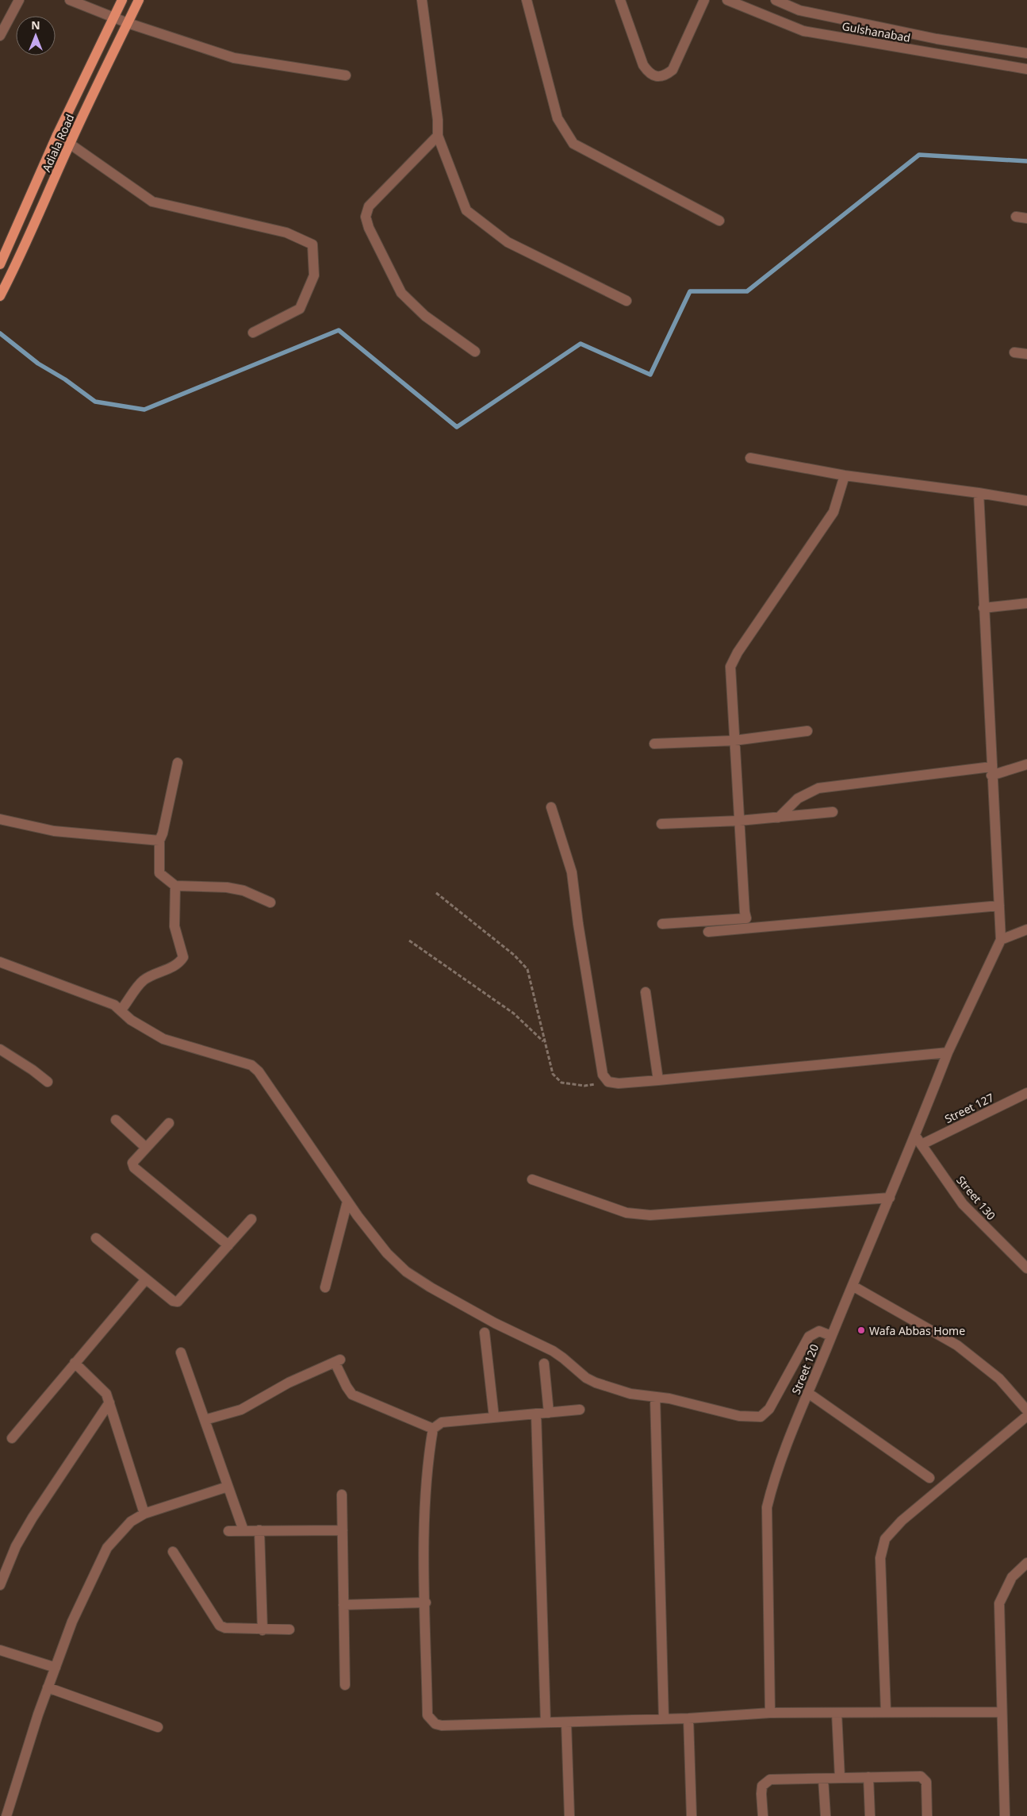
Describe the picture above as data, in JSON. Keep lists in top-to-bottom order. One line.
{"streets":{"main road":["Adiala Road"],"street":["Gulshanabad","Street 127","Street 130","Street 120"]},"crossings":[["Street 127","Street 130"],["Street 127","Street 120"],["Street 130","Street 120"]],"places":["Wafa Abbas Home"],"north":"top"}
